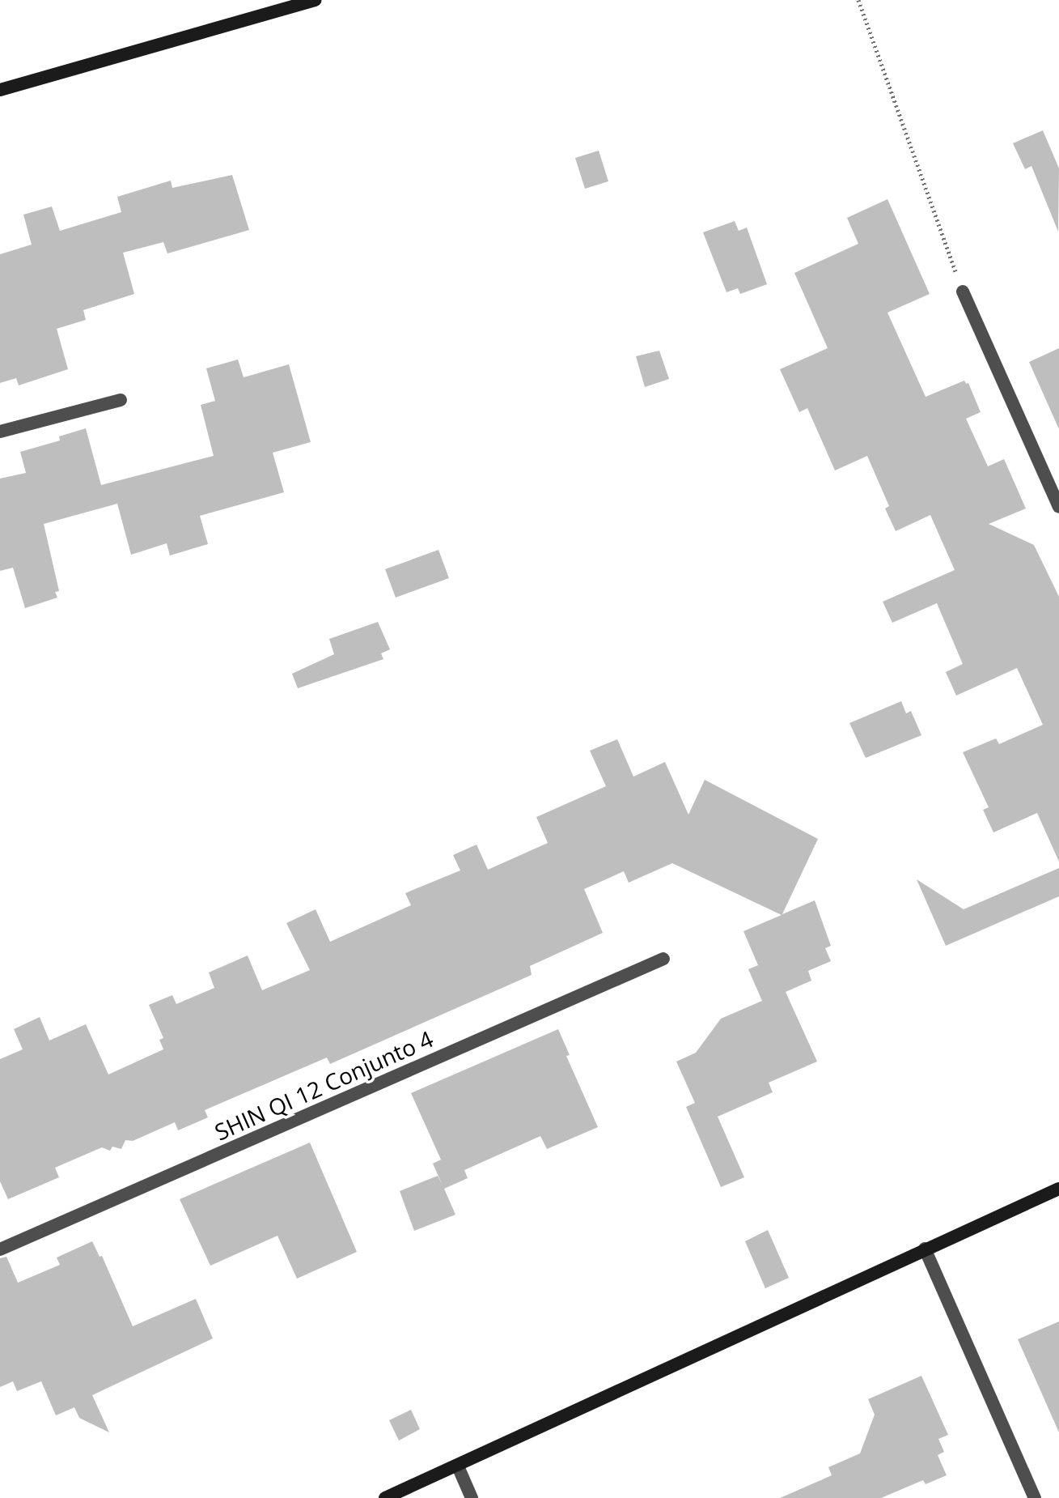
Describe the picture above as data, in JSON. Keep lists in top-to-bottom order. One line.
{"streets":{"street":["SHIN QI 12 Conjunto 4"]}}
